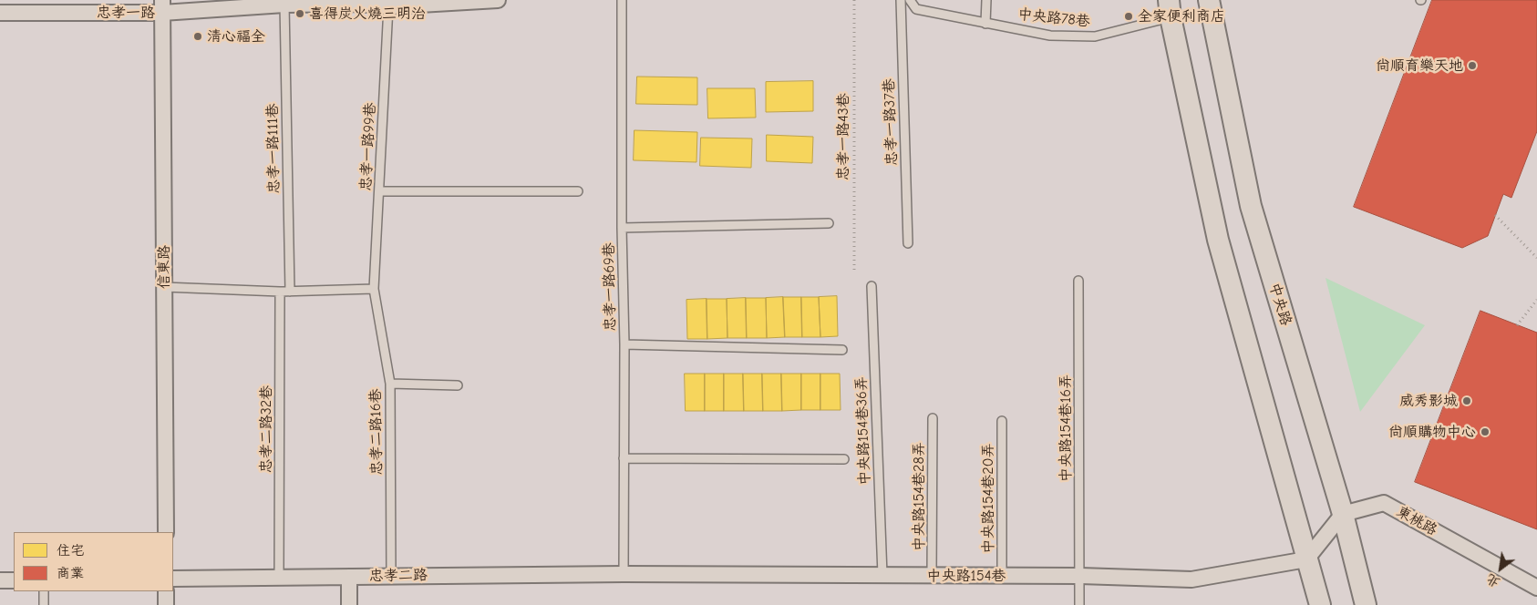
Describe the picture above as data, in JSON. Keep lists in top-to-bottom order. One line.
{"streets":{"street":["忠孝一路","信東路","中央路","東桃路","忠孝二路","中央路154巷"],"lane":["中央路78巷","忠孝一路37巷","忠孝一路99巷","忠孝一路111巷","忠孝一路69巷","中央路154巷16弄","忠孝二路32巷","中央路154巷36弄","忠孝二路16巷","中央路154巷28弄","中央路154巷20弄"],"path":["忠孝一路43巷"]},"crossings":[["忠孝一路","忠孝一路99巷"],["忠孝一路","忠孝一路111巷"],["忠孝一路","信東路"],["忠孝一路99巷","忠孝二路16巷"],["忠孝一路69巷","忠孝二路"],["忠孝一路69巷","中央路154巷"],["中央路","東桃路"],["中央路154巷16弄","中央路154巷"],["忠孝二路32巷","忠孝二路"],["中央路154巷36弄","中央路154巷"],["忠孝二路16巷","忠孝二路"],["中央路154巷28弄","中央路154巷"],["中央路154巷20弄","中央路154巷"],["忠孝二路","中央路154巷"]],"places":["喜得炭火燒三明治","全家便利商店","清心福全","尚順育樂天地","威秀影城","尚順購物中心"],"legend":["住宅","商業"],"north":"bottom left"}
